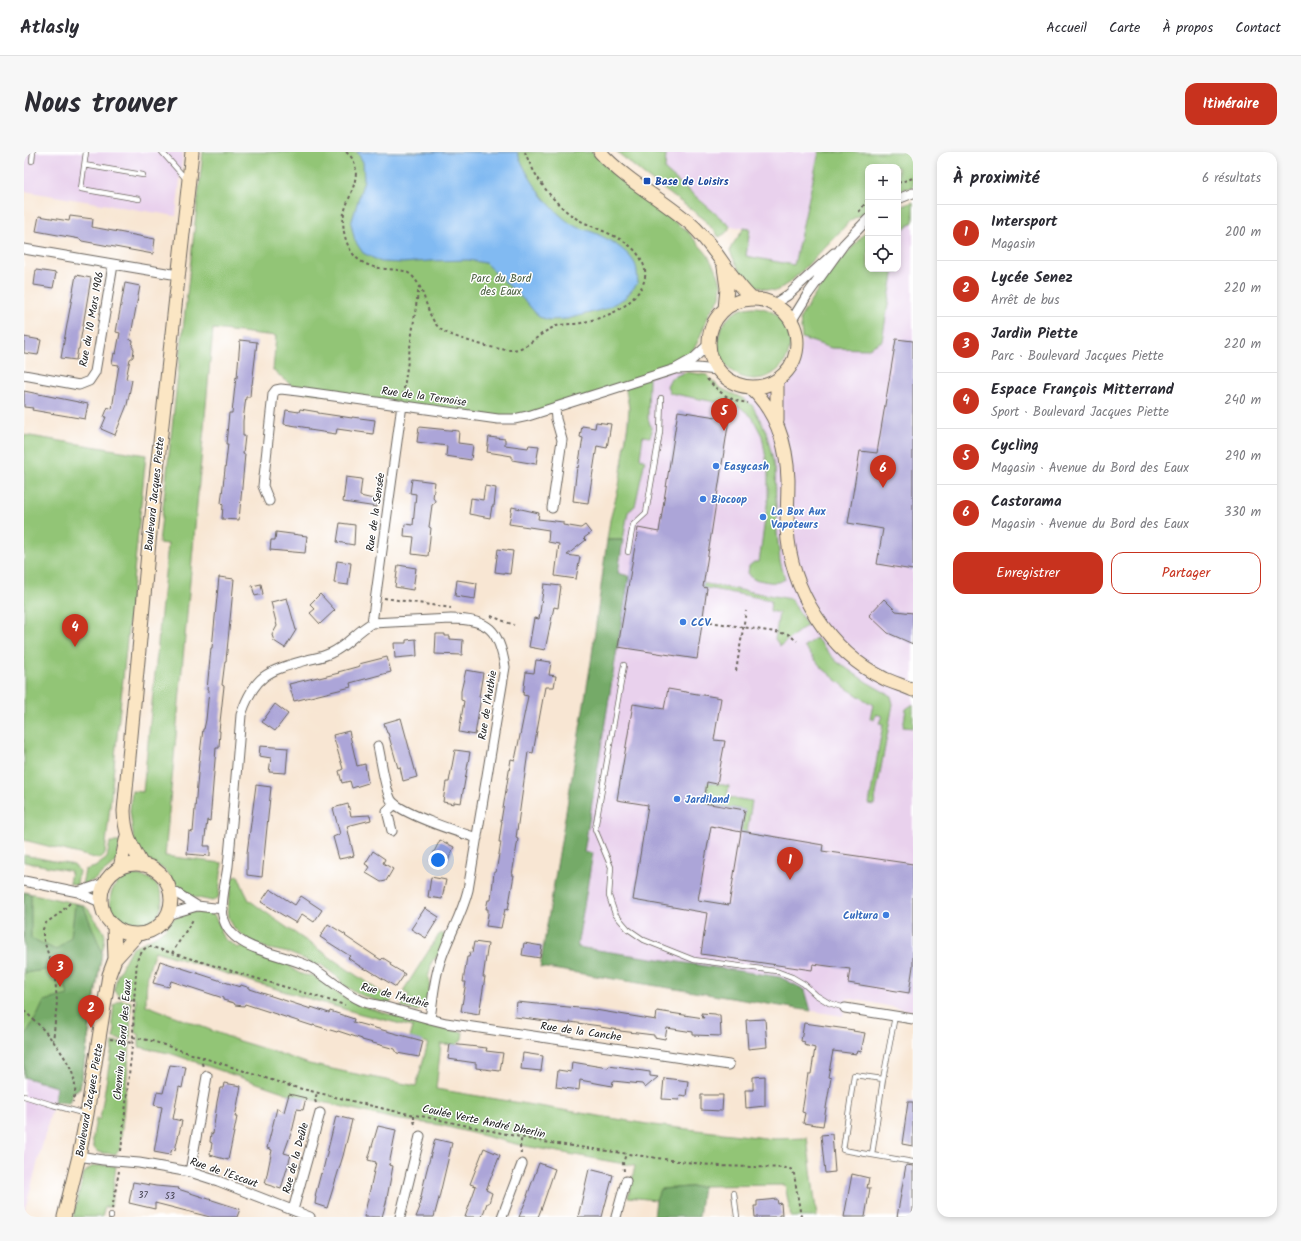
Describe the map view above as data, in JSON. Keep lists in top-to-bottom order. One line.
{"streets":{"main road":["Boulevard Jacques Piette"],"street":["Rue du 10 Mars 1906","Rue de la Ternoise","Rue de la Sensée","Rue de l'Authie","Rue de la Canche","Rue de la Deûle","Rue de l'Escaut"],"path":["Chemin du Bord des Eaux","Coulée Verte André Dherlin"]},"crossings":[["Rue du 10 Mars 1906","Boulevard Jacques Piette"],["Rue de la Ternoise","Rue de la Sensée"],["Boulevard Jacques Piette","Rue de l'Escaut"],["Rue de la Sensée","Rue de l'Authie"],["Rue de l'Authie","Rue de la Canche"],["Chemin du Bord des Eaux","Coulée Verte André Dherlin"],["Chemin du Bord des Eaux","Rue de l'Escaut"],["Rue de la Deûle","Rue de l'Escaut"]],"parks":["Parc du Bord des Eaux"],"places":{"transit":["Base de Loisirs"],"other":["Easycash","Biocoop","La Box Aux Vapoteurs","CCV","Jardiland","Cultura"]},"house_numbers":["37","53"],"page":{"header":"Atlasly","nav":["Accueil","Carte","À propos","Contact"],"title":"Nous trouver","buttons":["Itinéraire",["Enregistrer","Partager"]],"heading":["À proximité","6 résultats"],"map_buttons":["+","−"],"list":[{"mark":"1","name":"Intersport","note":"Magasin","value":"200 m"},{"mark":"2","name":"Lycée Senez","note":"Arrêt de bus","value":"220 m"},{"mark":"3","name":"Jardin Piette","note":"Parc · Boulevard Jacques Piette","value":"220 m"},{"mark":"4","name":"Espace François Mitterrand","note":"Sport · Boulevard Jacques Piette","value":"240 m"},{"mark":"5","name":"Cycling","note":"Magasin · Avenue du Bord des Eaux","value":"290 m"},{"mark":"6","name":"Castorama","note":"Magasin · Avenue du Bord des Eaux","value":"330 m"}],"pins":["5","6","4","1","3","2"]}}
